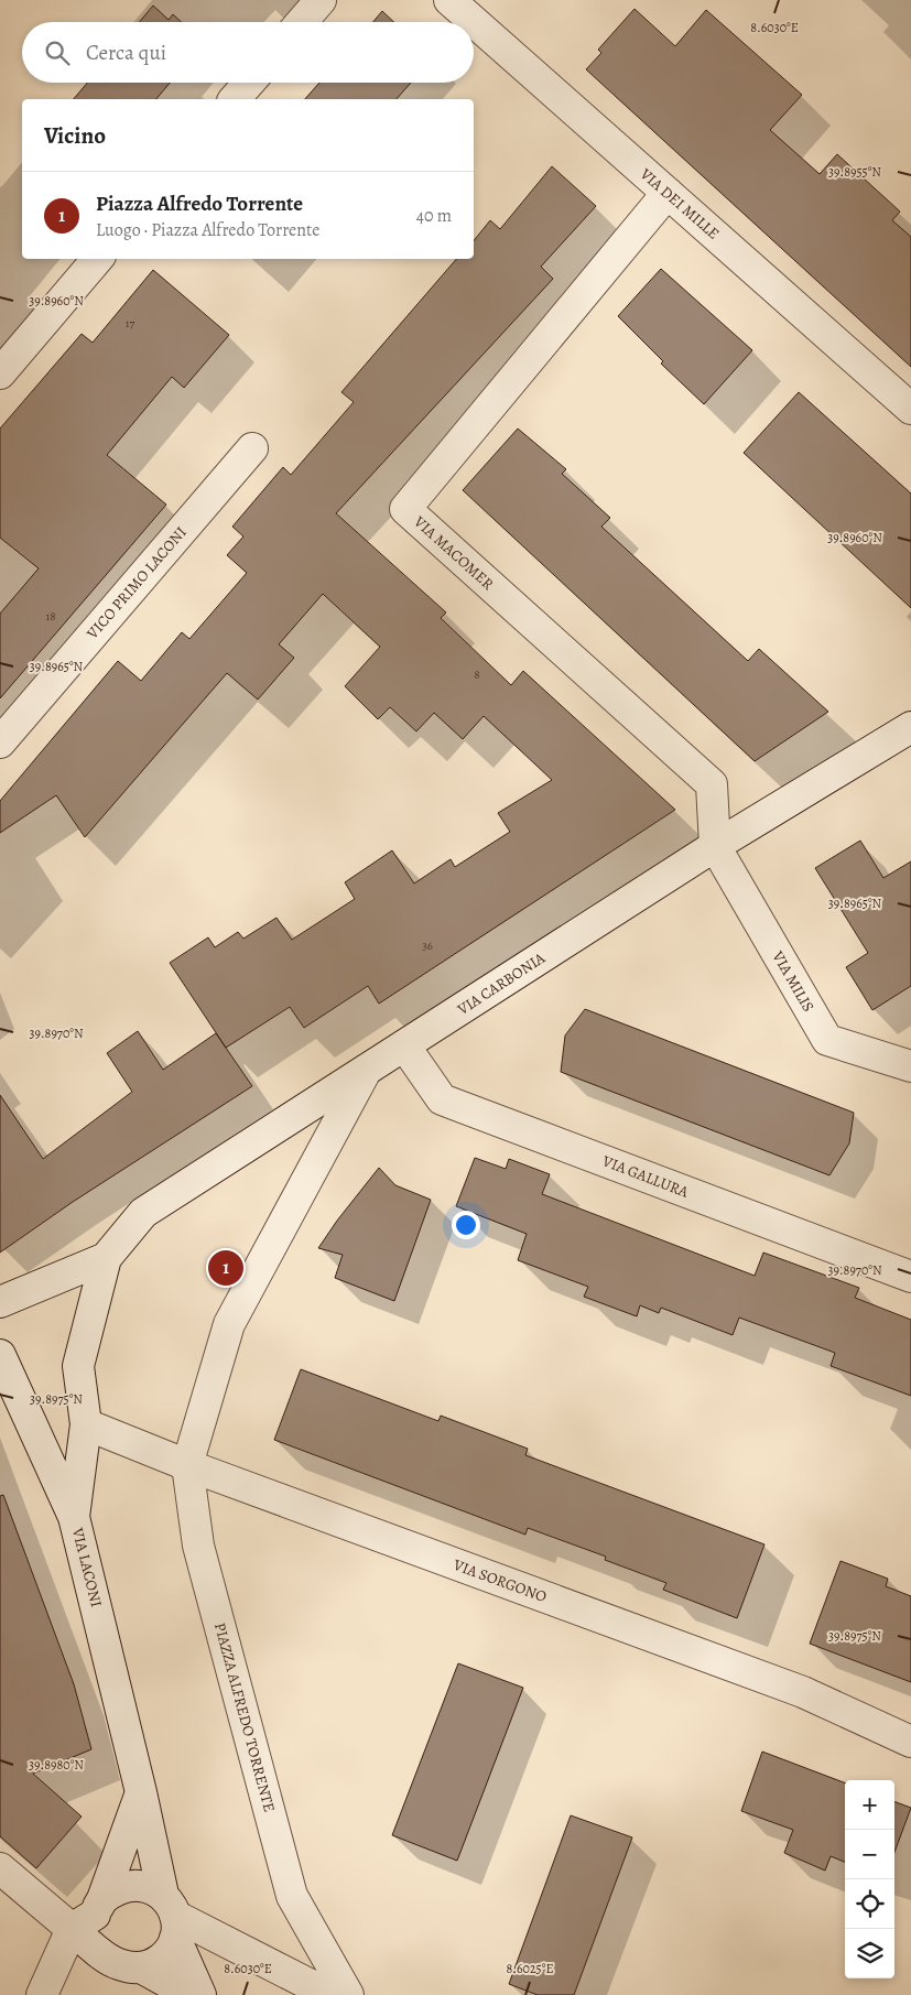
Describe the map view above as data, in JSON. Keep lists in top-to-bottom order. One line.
{"streets":{"street":["VIA DEI MILLE","VIA MACOMER","VICO PRIMO LACONI","VIA MILIS","VIA CARBONIA","VIA GALLURA","VIA LACONI","VIA SORGONO","PIAZZA ALFREDO TORRENTE"]},"crossings":[["VIA DEI MILLE","VIA MACOMER"],["VIA MACOMER","VIA MILIS"],["VIA MACOMER","VIA CARBONIA"],["VIA MILIS","VIA CARBONIA"],["VIA CARBONIA","VIA GALLURA"],["VIA CARBONIA","VIA LACONI"],["VIA CARBONIA","VIA SORGONO"],["VIA CARBONIA","PIAZZA ALFREDO TORRENTE"],["VIA SORGONO","PIAZZA ALFREDO TORRENTE"]],"house_numbers":["17","18","8","36"],"page":{"search":"Cerca qui","heading":"Vicino","list":[{"mark":"1","name":"Piazza Alfredo Torrente","note":"Luogo · Piazza Alfredo Torrente","value":"40 m"}],"pins":"1","map_buttons":["+","−"]},"coordinates":["8.6030°E","39.8955°N","39.8960°N","39.8965°N","39.8970°N","39.8975°N","39.8980°N","8.6025°E"]}
